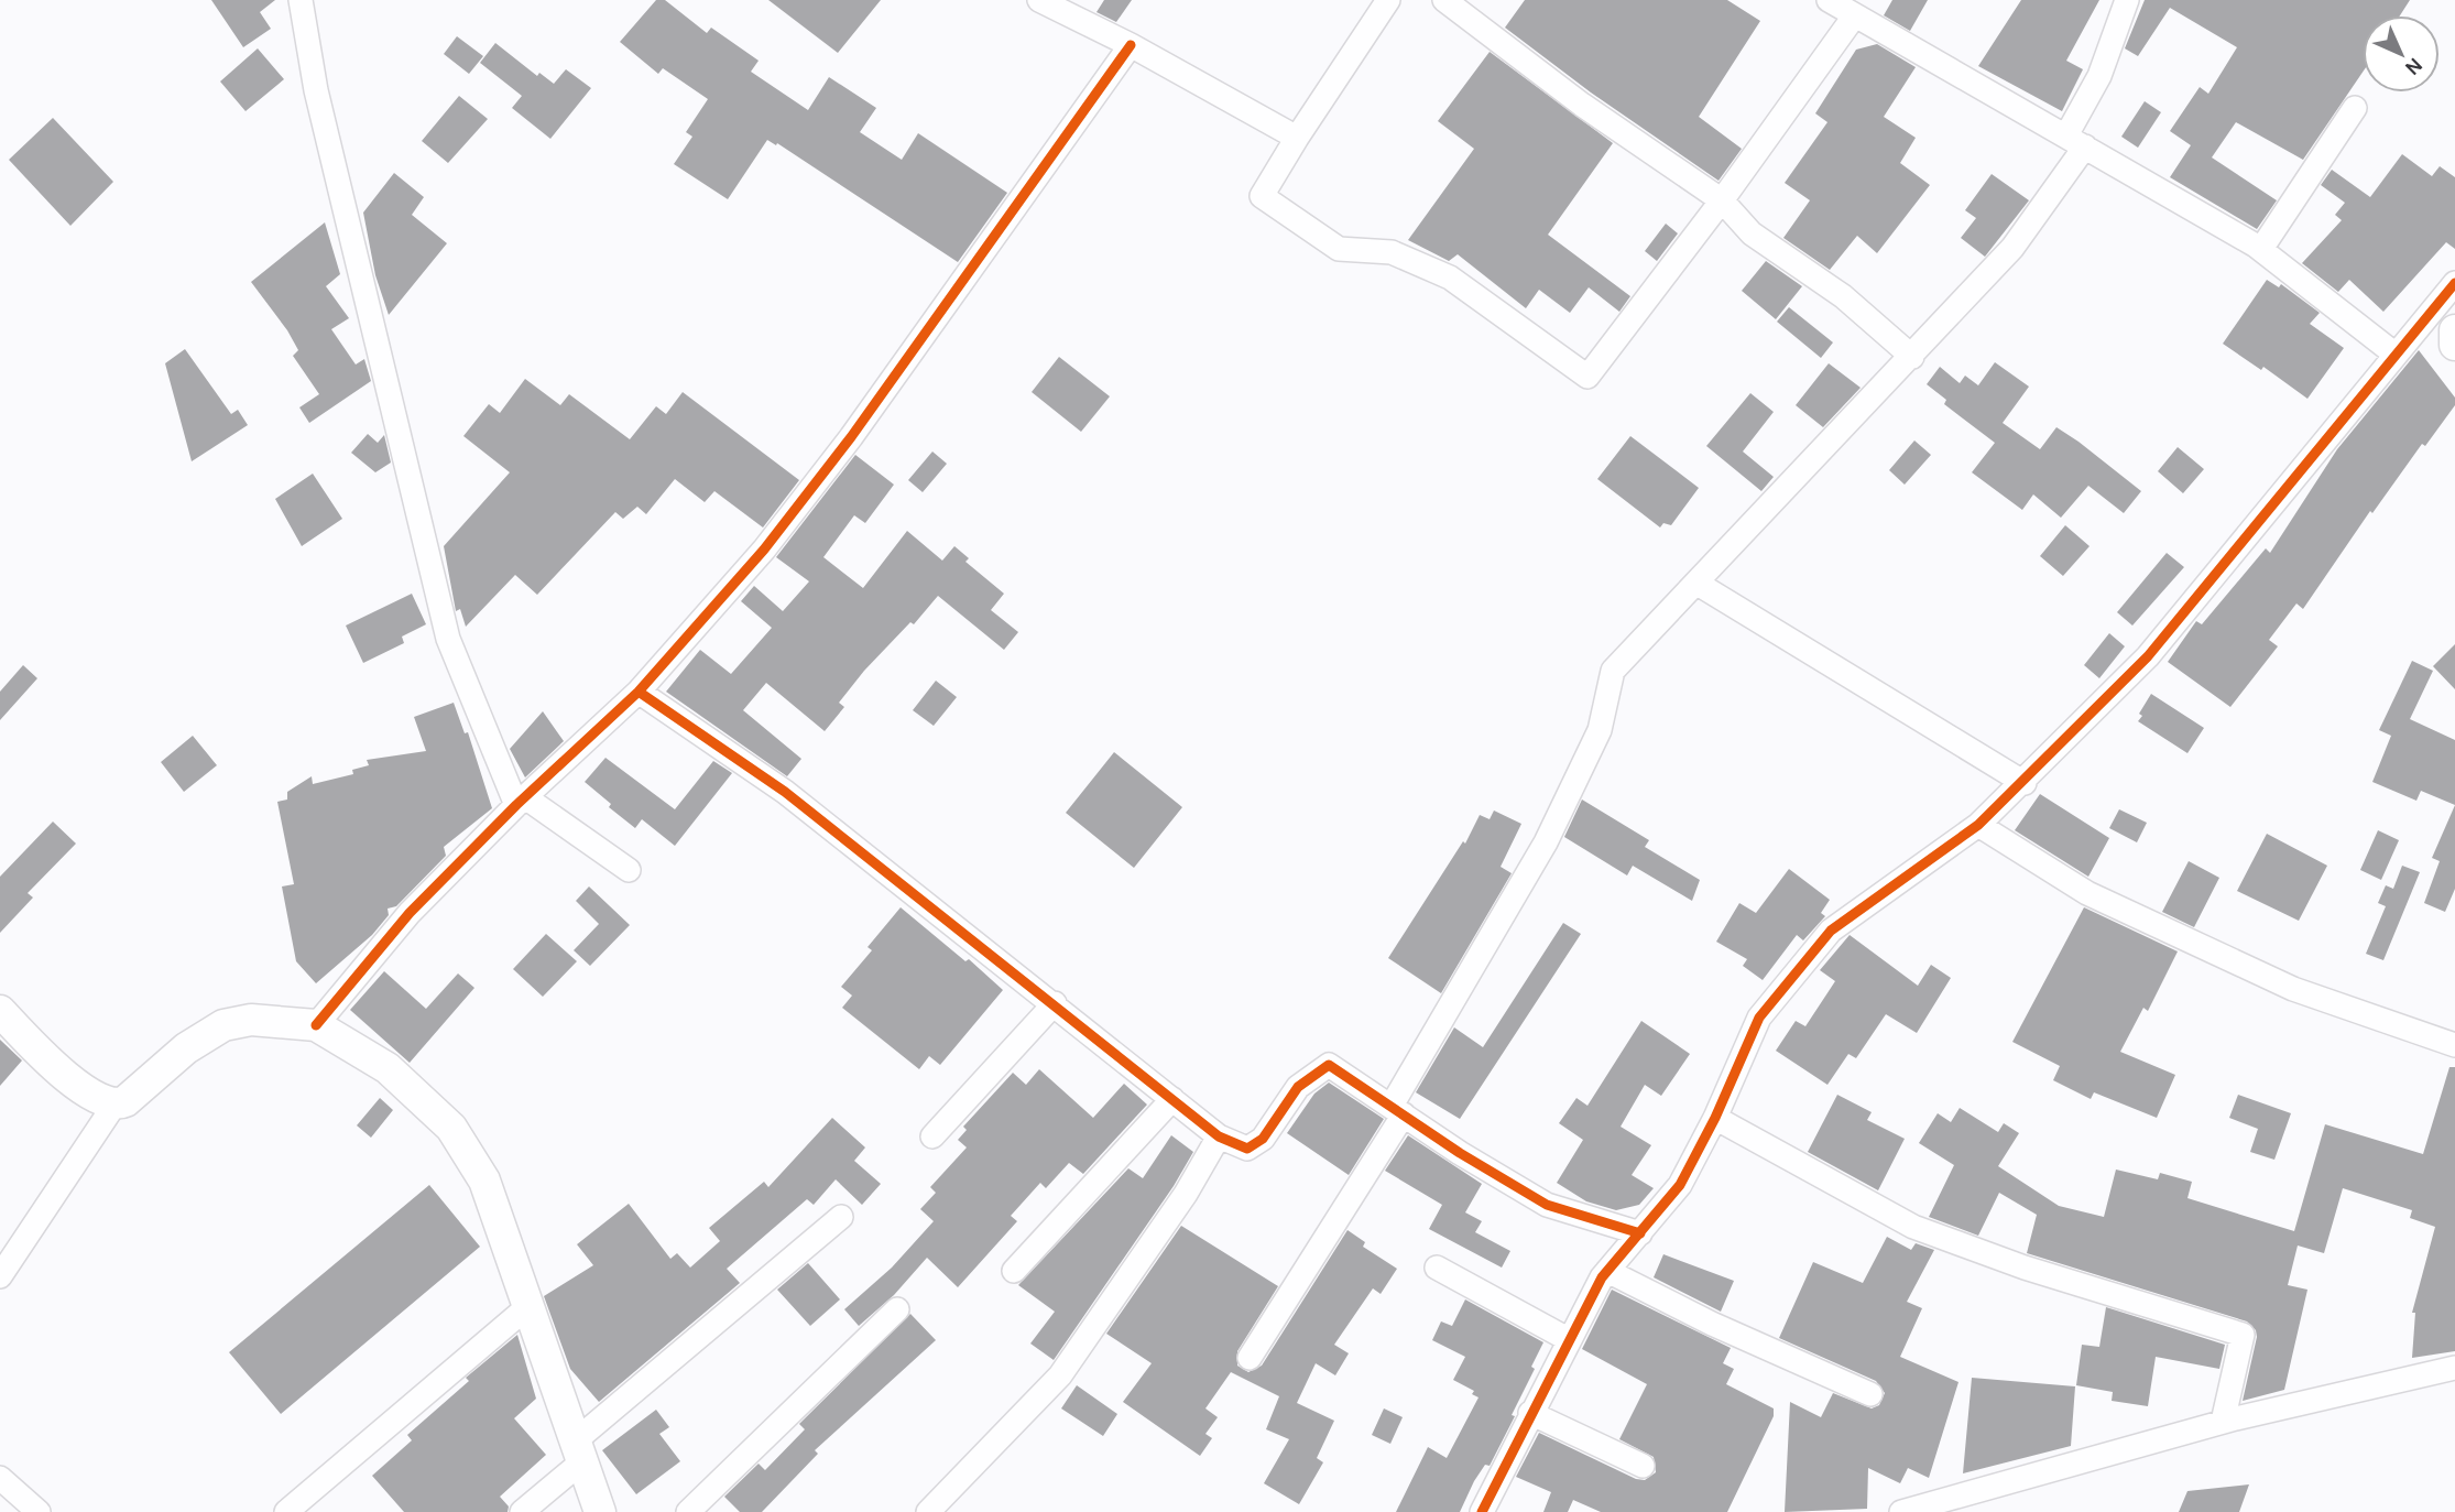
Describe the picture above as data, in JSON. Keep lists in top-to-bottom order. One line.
{"north":"bottom right"}
